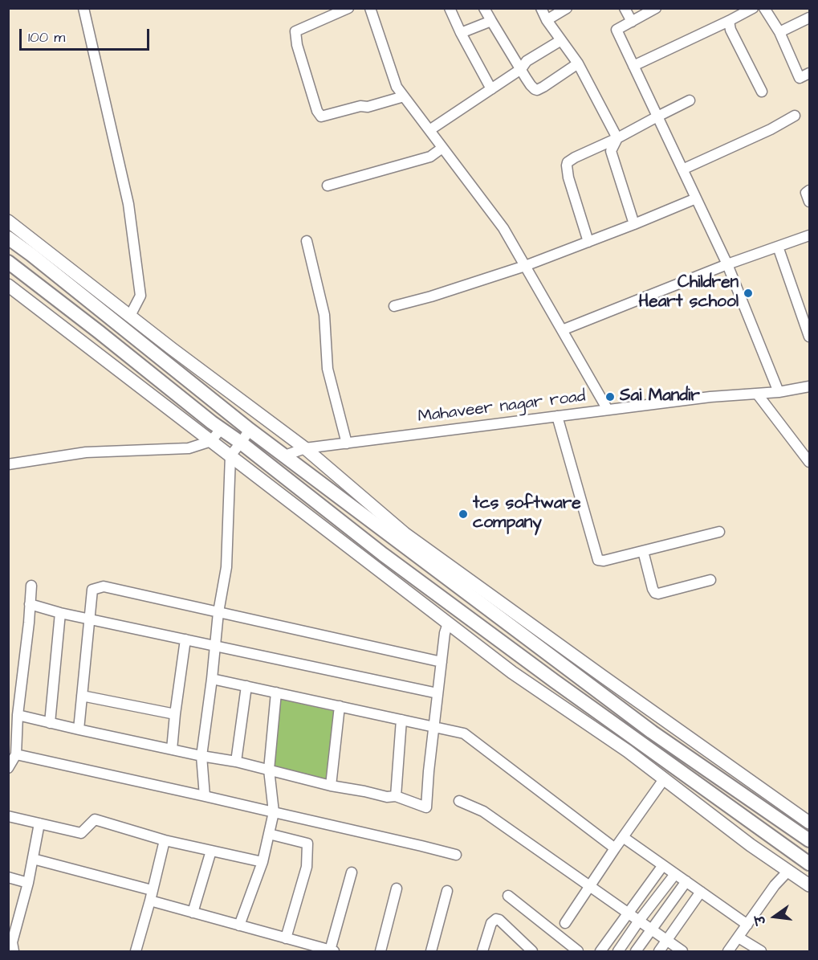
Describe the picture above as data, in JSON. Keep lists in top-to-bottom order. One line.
{"streets":{"street":["Mahaveer nagar road"]},"places":["Children Heart school","Sai Mandir","tcs software company"],"scale_bar":"100 m","north":"left"}
